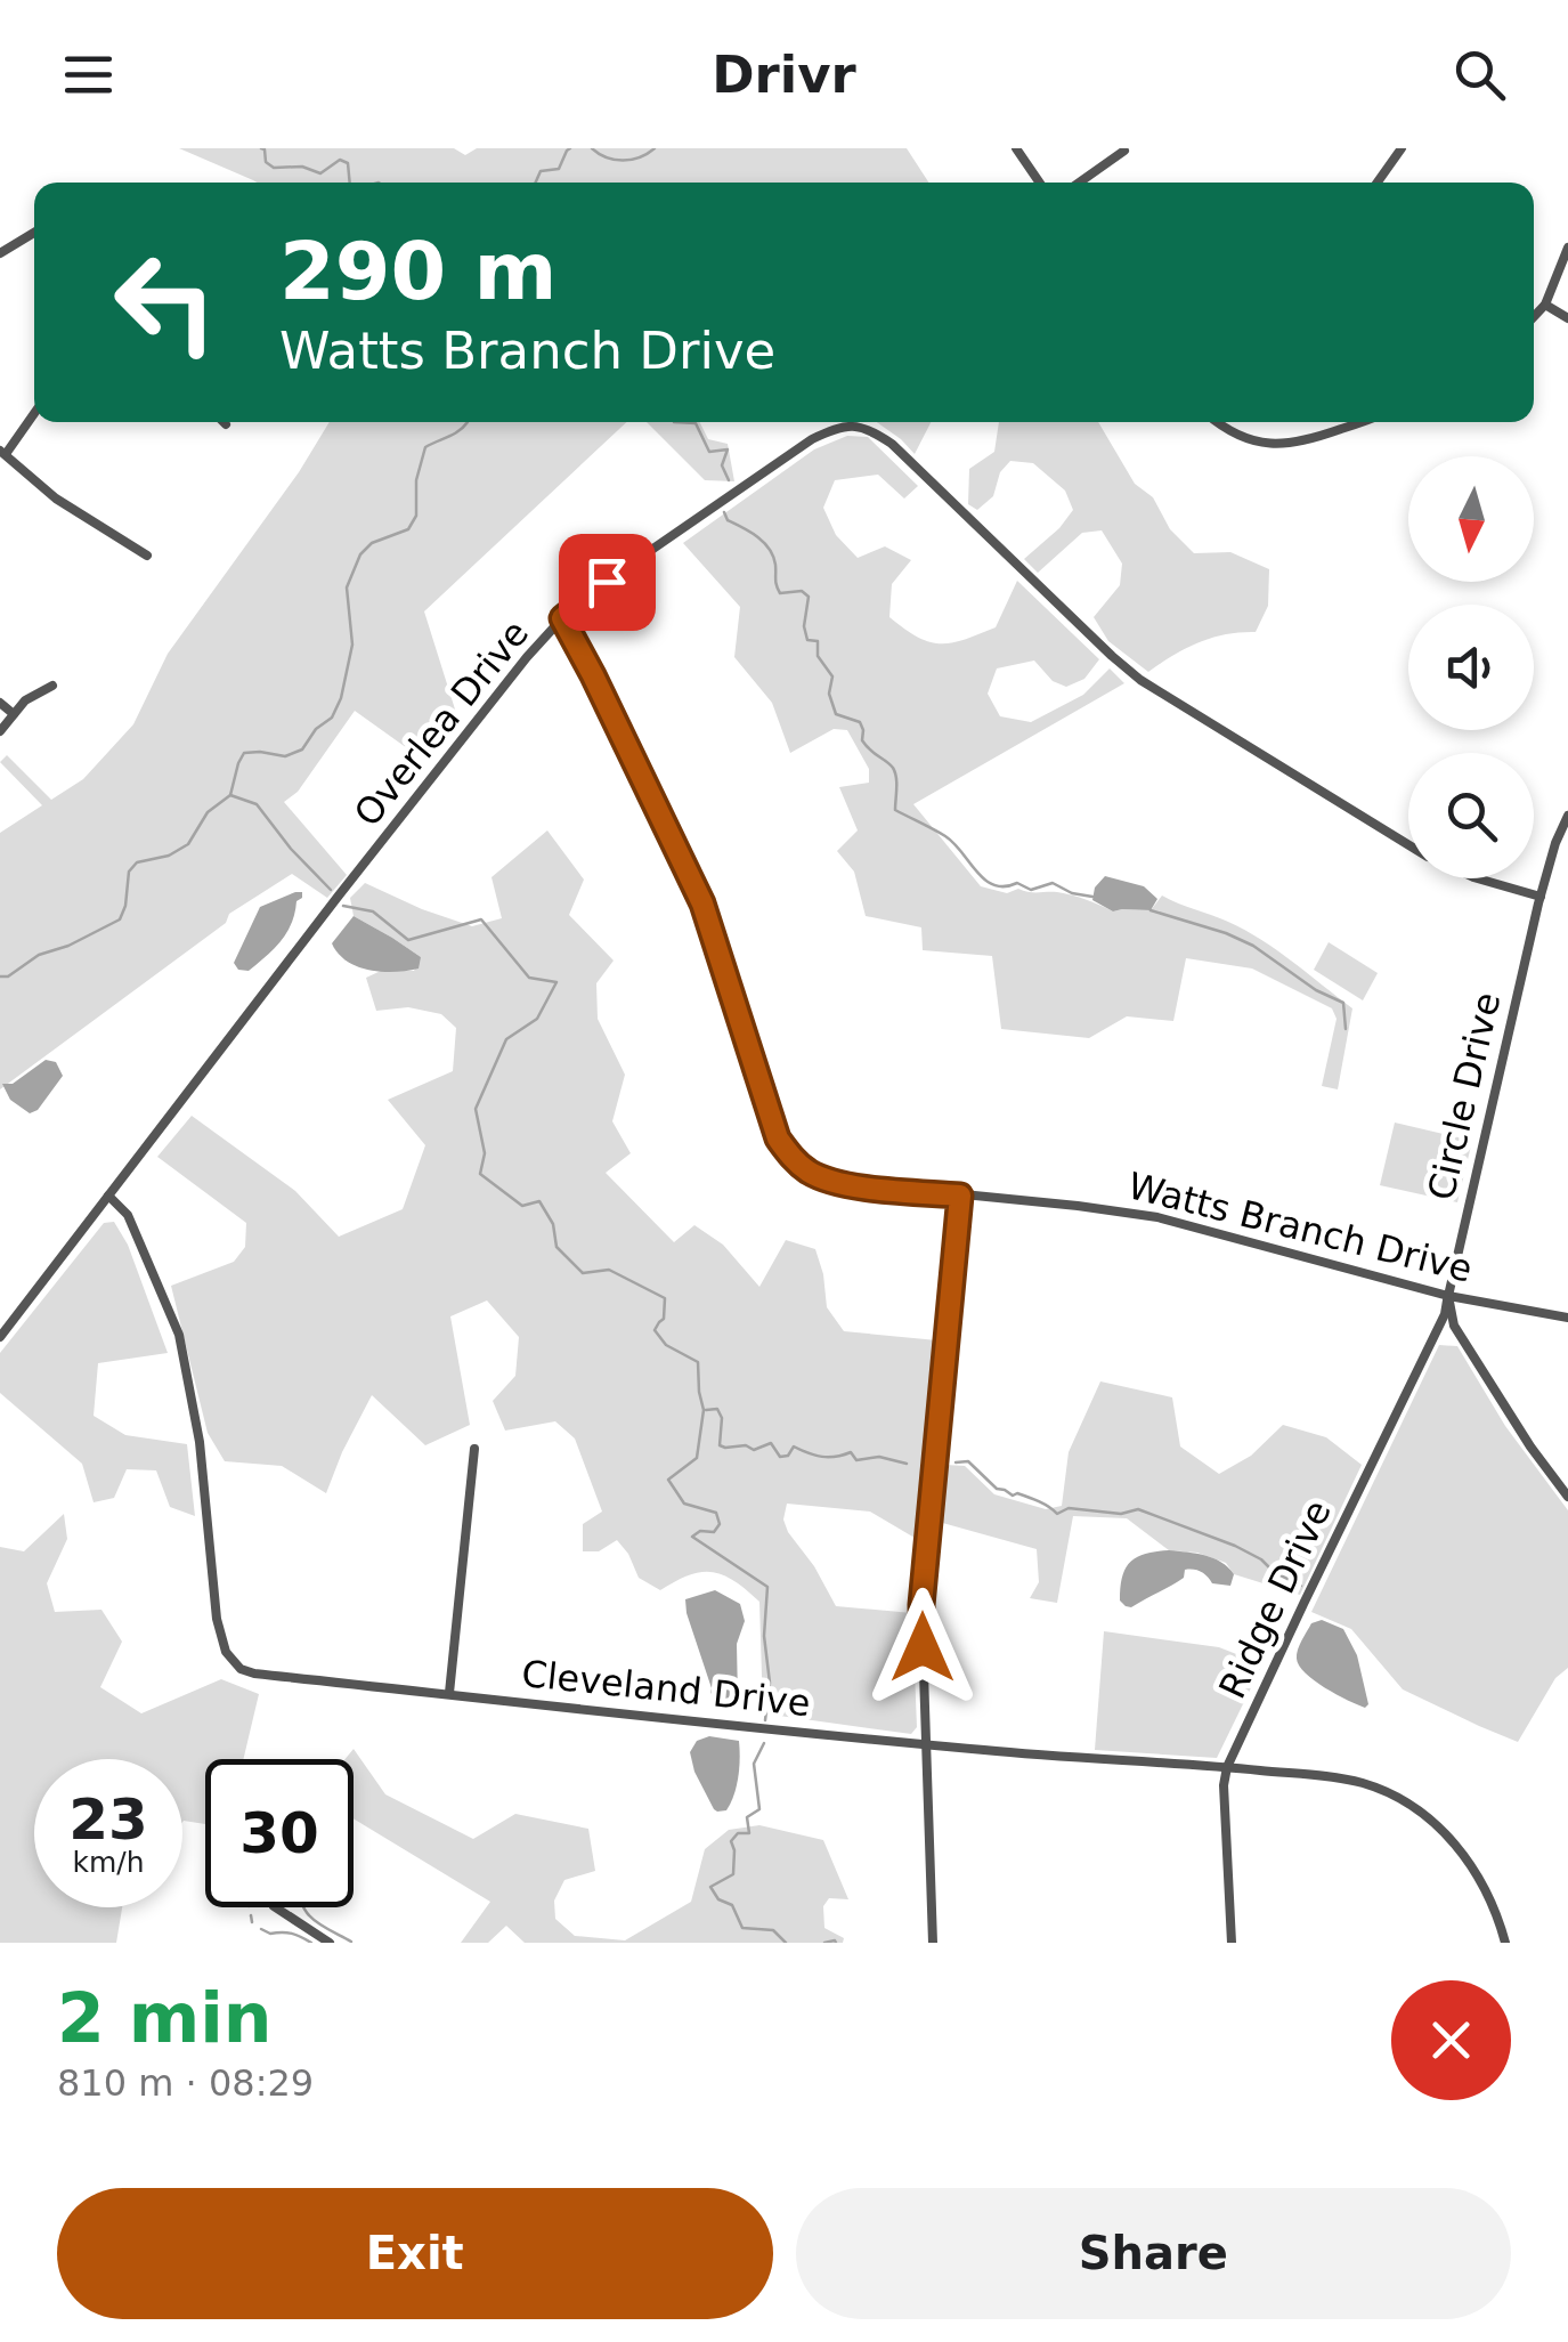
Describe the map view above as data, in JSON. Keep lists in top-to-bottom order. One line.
{"streets":{"street":["Overlea Drive","Circle Drive","Watts Branch Drive","Ridge Drive","Cleveland Drive"]},"crossings":[["Overlea Drive","Circle Drive"],["Overlea Drive","Watts Branch Drive"],["Overlea Drive","Cleveland Drive"],["Circle Drive","Watts Branch Drive"],["Circle Drive","Ridge Drive"],["Watts Branch Drive","Ridge Drive"],["Ridge Drive","Cleveland Drive"]],"north":"bottom","page":{"header":"Drivr","turn":["290 m","Watts Branch Drive"],"speed":"23 km/h","limit":"30","heading":["2 min","810 m · 08:29"],"buttons":["Exit","Share"]}}
